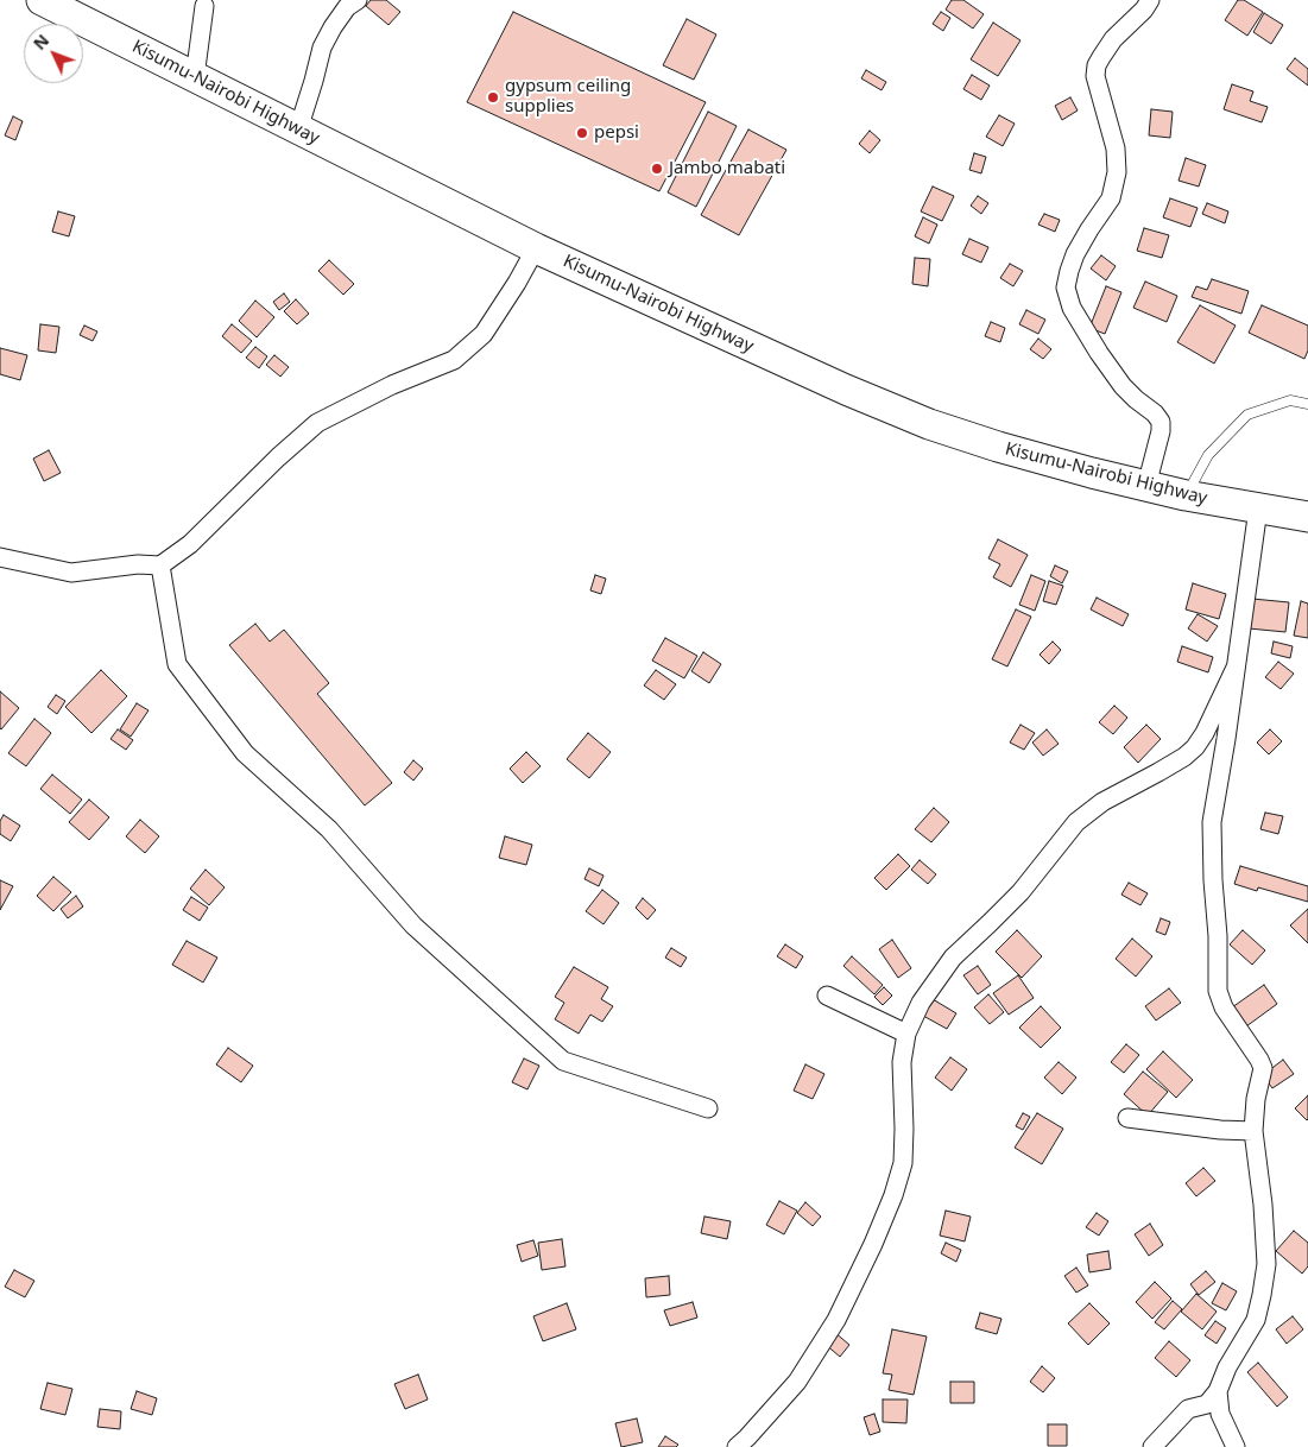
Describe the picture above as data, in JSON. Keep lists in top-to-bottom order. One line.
{"streets":{"highway":["Kisumu-Nairobi Highway"]},"places":["gypsum ceiling supplies","pepsi","Jambo mabati"],"north":"top left"}
